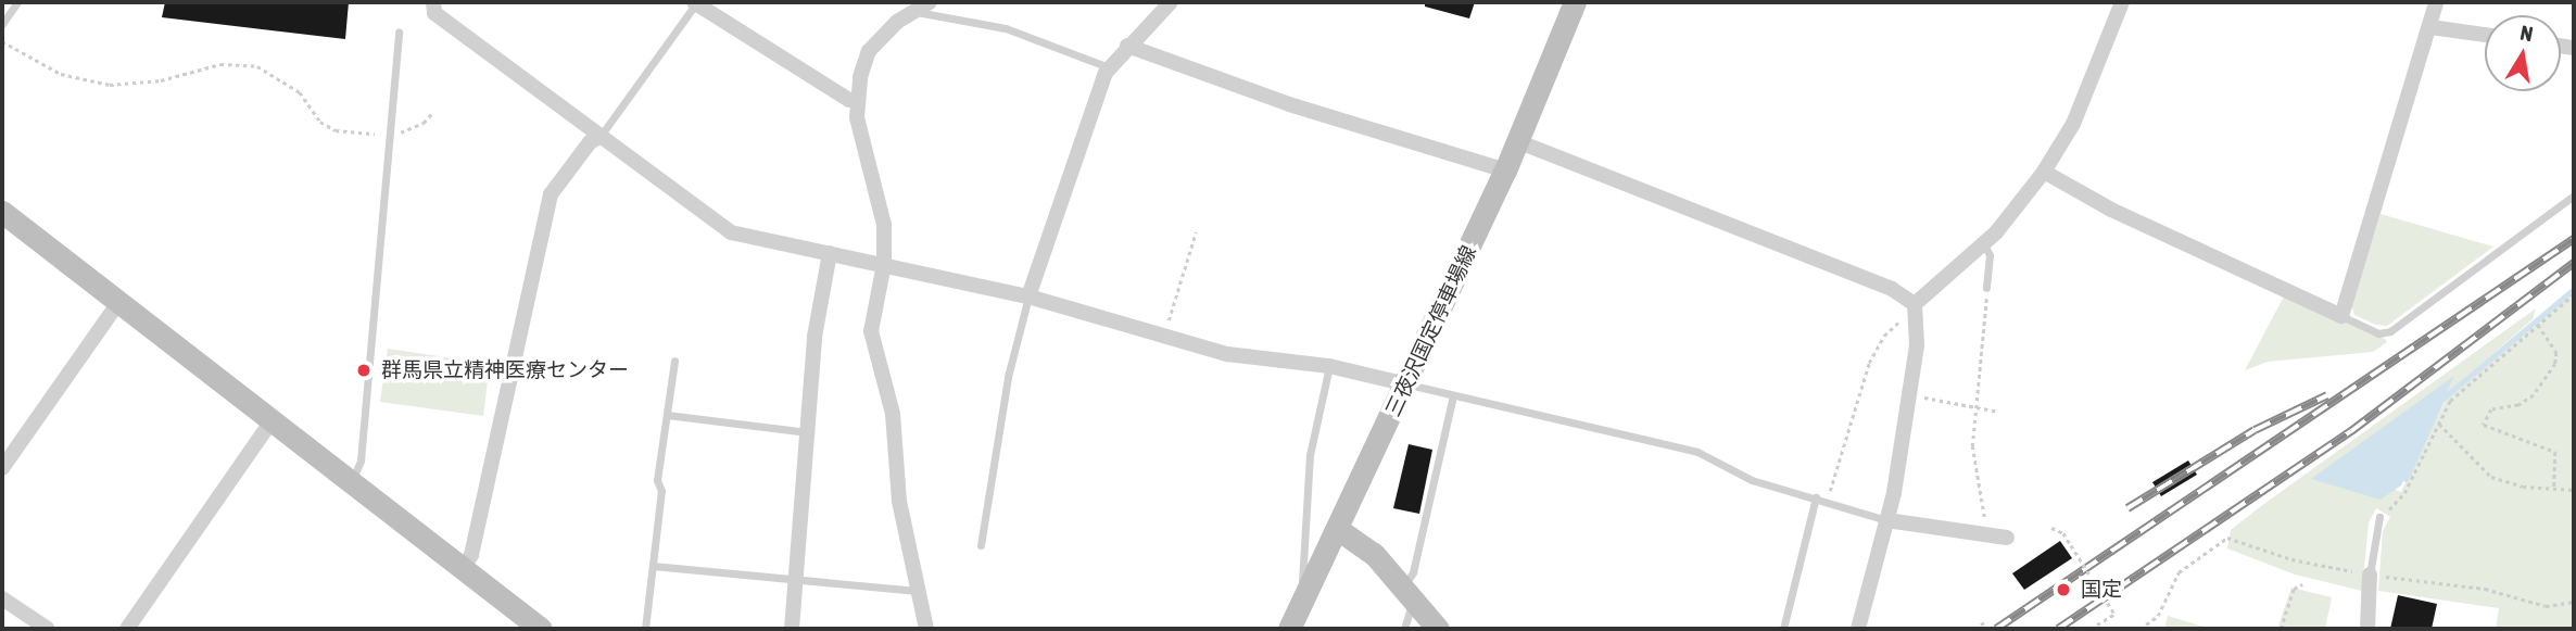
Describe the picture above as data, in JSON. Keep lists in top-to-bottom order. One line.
{"streets":{"main road":["三夜沢国定停車場線"]},"places":["群馬県立精神医療センター","国定"],"north":"top"}
